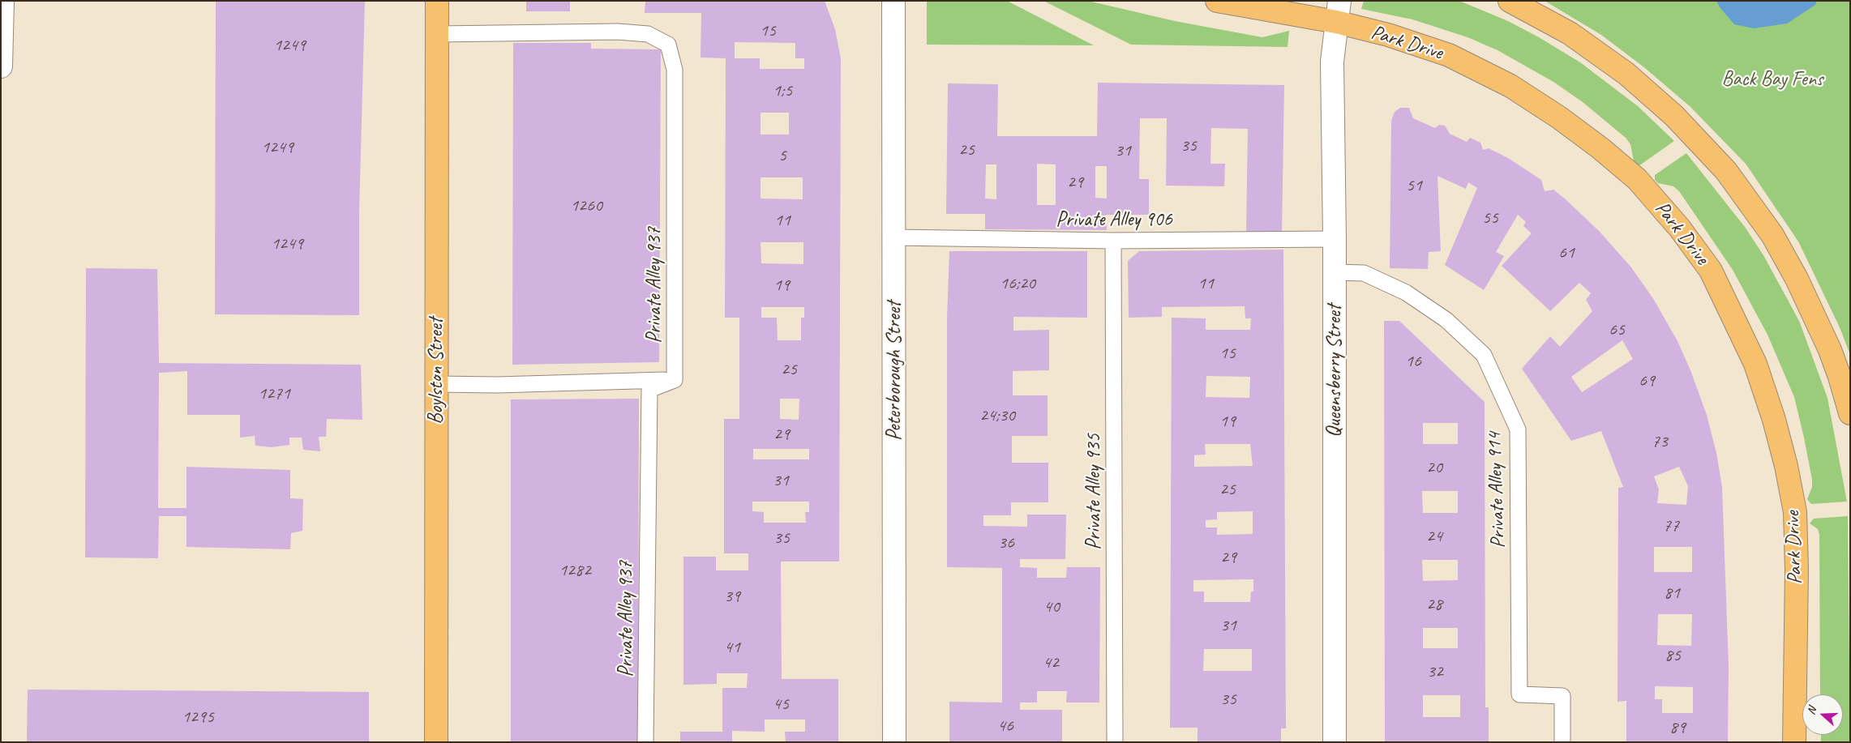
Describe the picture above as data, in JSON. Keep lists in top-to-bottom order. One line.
{"streets":{"main road":["Park Drive","Boylston Street"],"street":["Peterborough Street","Queensberry Street"],"lane":["Private Alley 906","Private Alley 937","Private Alley 914","Private Alley 935"]},"crossings":[["Park Drive","Queensberry Street"],["Private Alley 906","Peterborough Street"],["Private Alley 906","Queensberry Street"],["Private Alley 906","Private Alley 935"],["Private Alley 937","Boylston Street"],["Queensberry Street","Private Alley 914"]],"parks":["Back Bay Fens"],"house_numbers":["15","1249","1;5","35","1249","25","31","5","29","51","1260","55","11","1249","61","16;20","11","19","65","15","16","25","69","1271","24;30","19","29","73","20","31","25","77","24","35","36","29","1282","81","39","28","40","31","41","85","42","32","35","45","1295","46","89"],"north":"left"}
